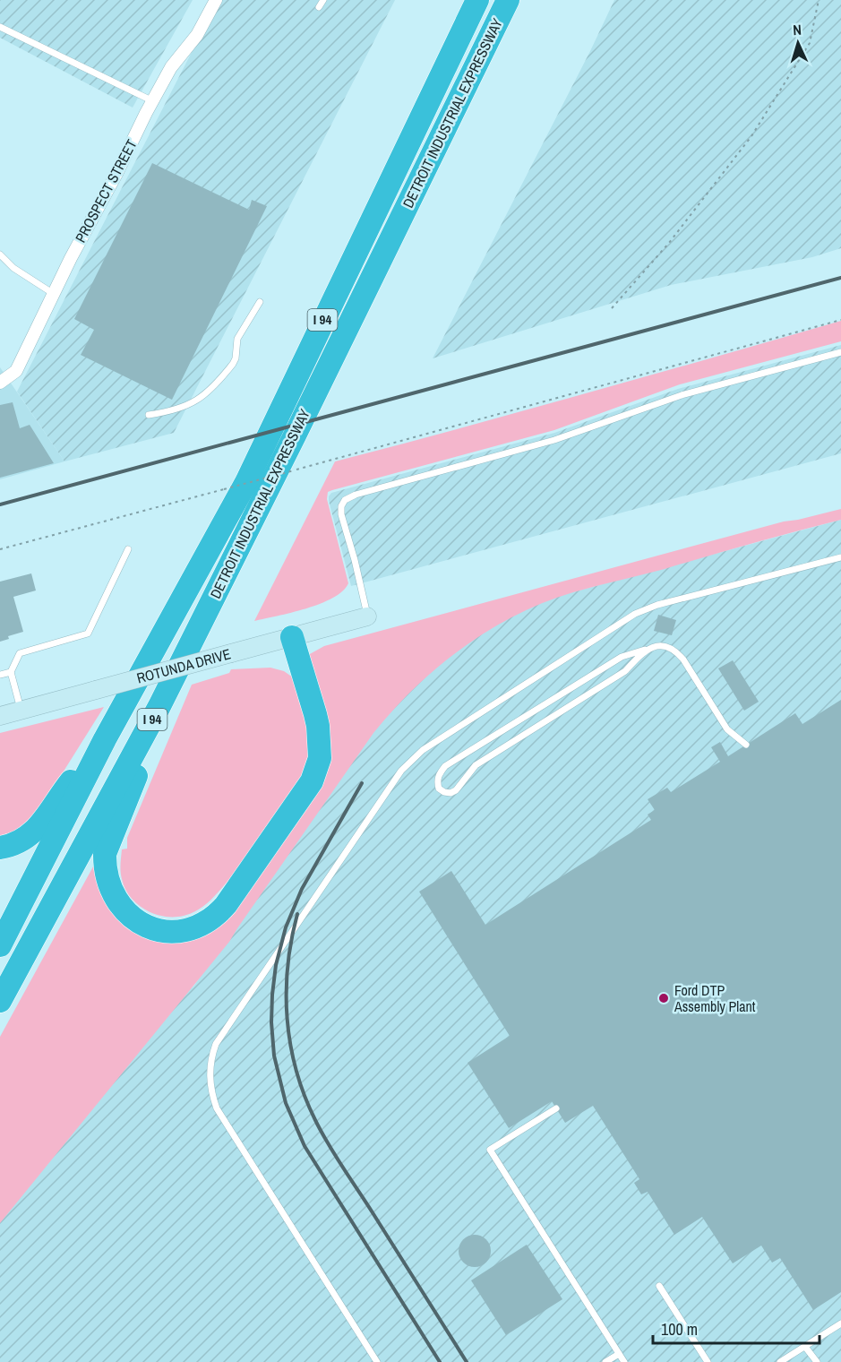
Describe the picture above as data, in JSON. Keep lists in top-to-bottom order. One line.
{"streets":{"highway":["DETROIT INDUSTRIAL EXPRESSWAY","I 94"],"main road":["ROTUNDA DRIVE"],"street":["PROSPECT STREET"]},"places":["Ford DTP Assembly Plant"],"scale_bar":"100 m","north":"top"}
